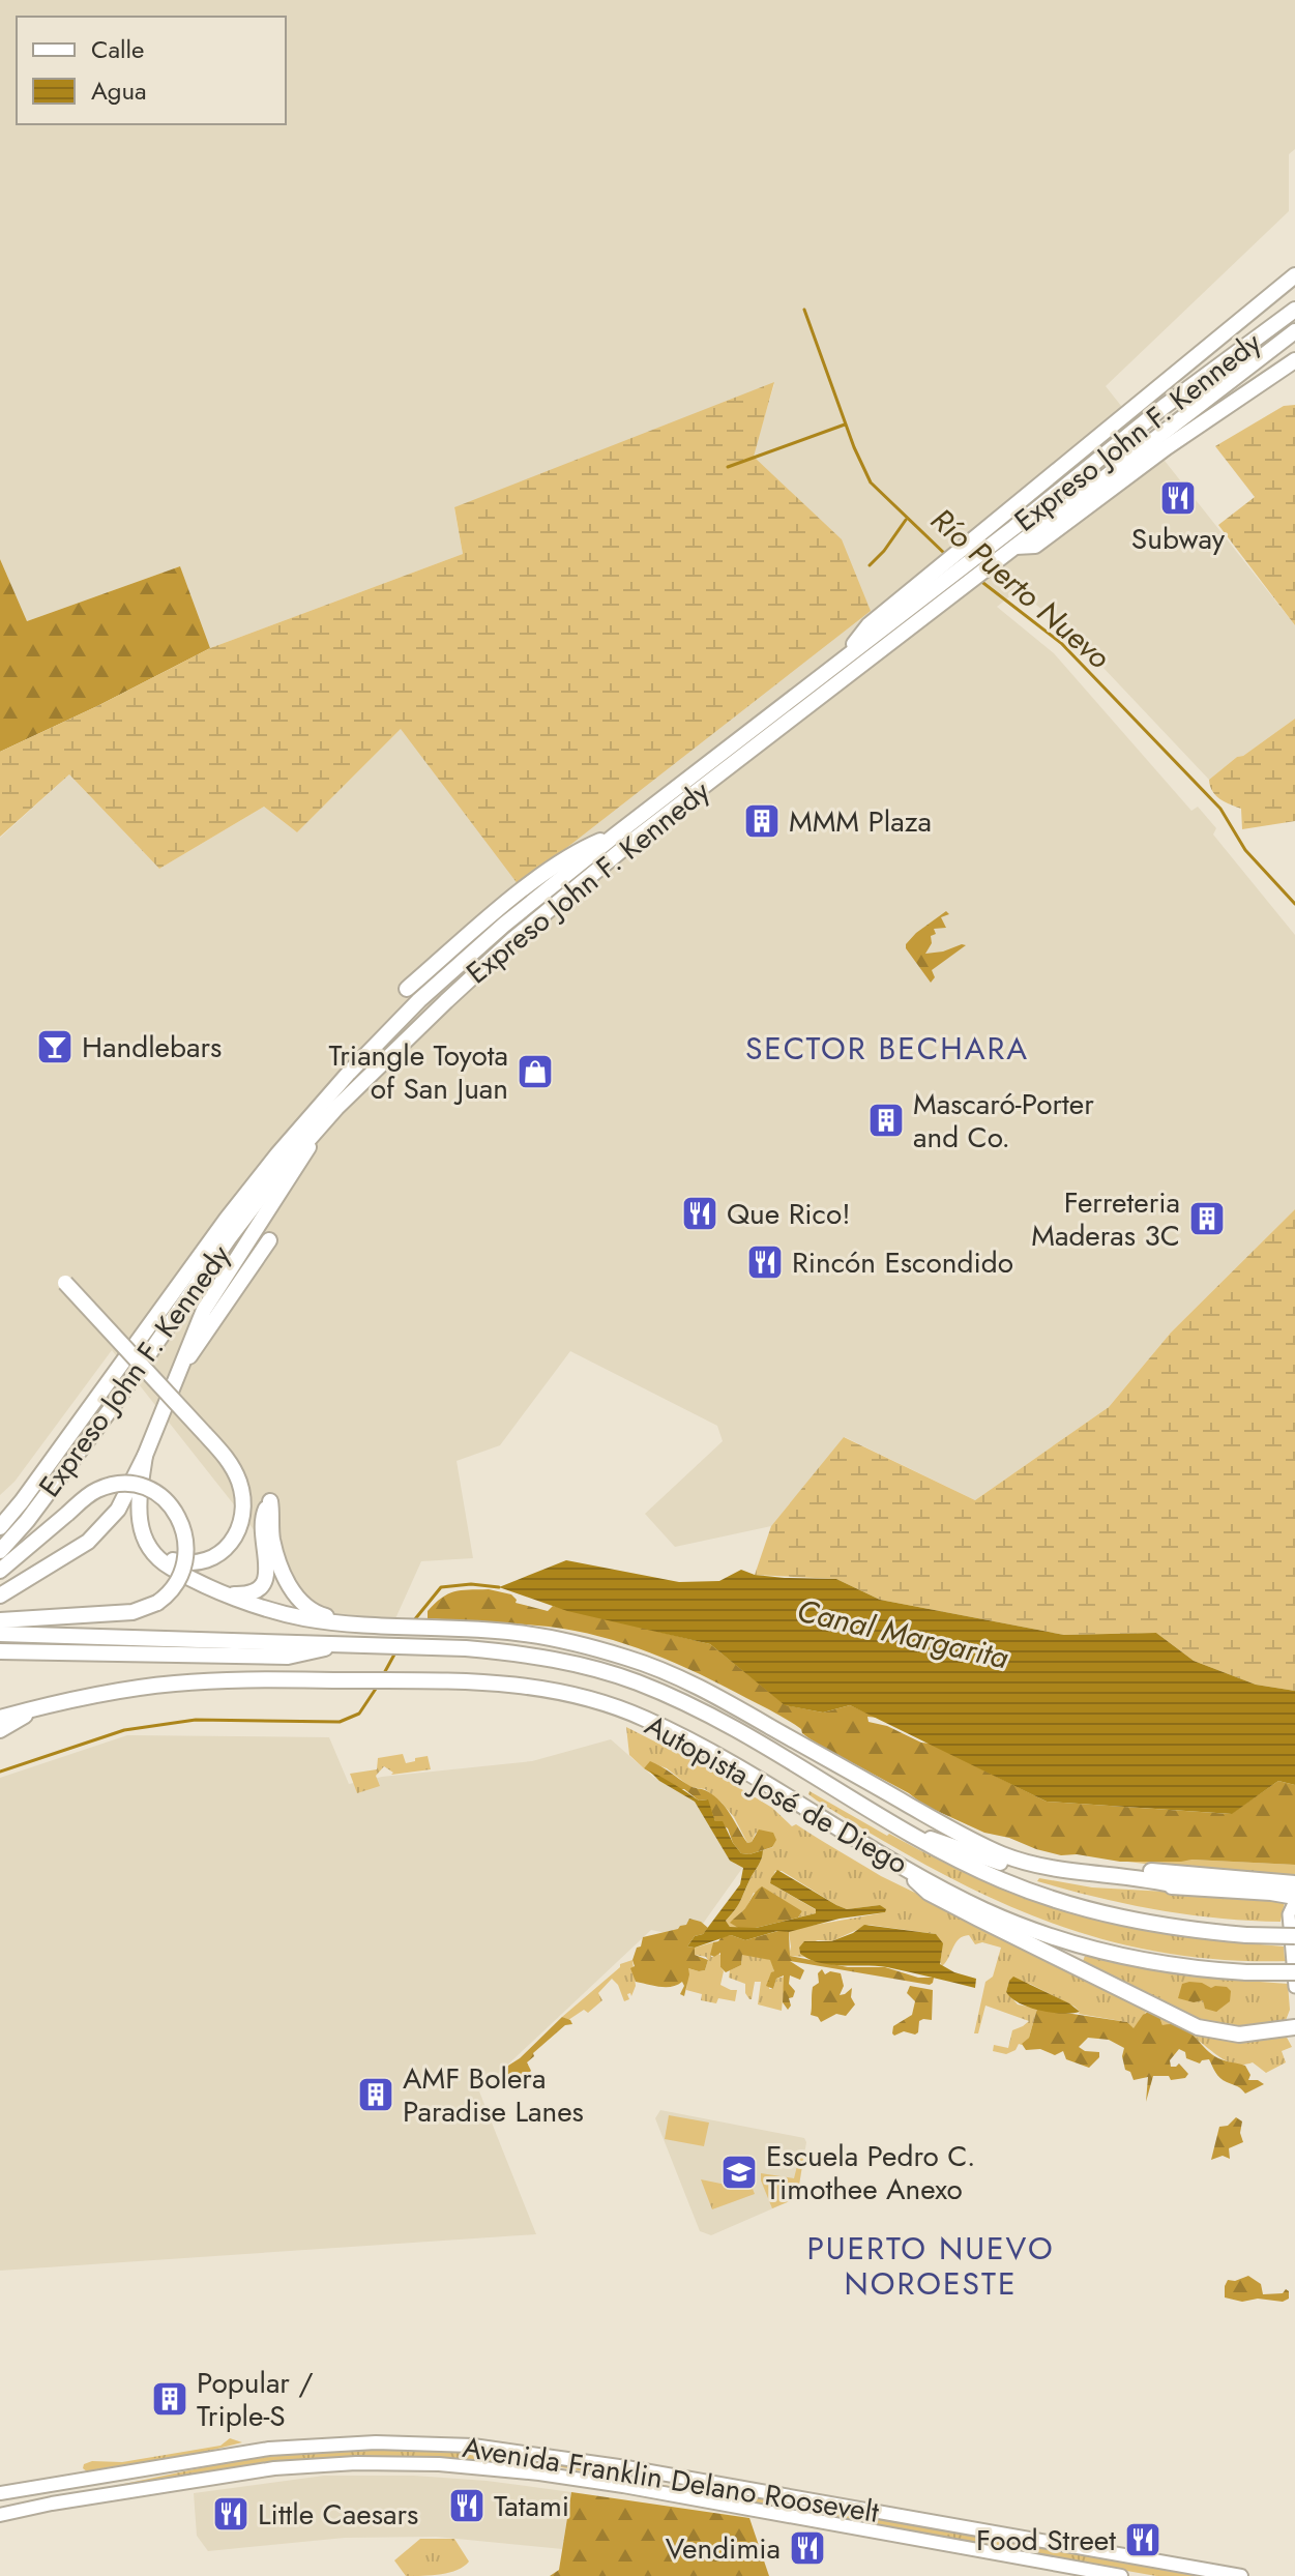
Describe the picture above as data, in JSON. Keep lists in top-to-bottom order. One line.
{"streets":{"highway":["Expreso John F. Kennedy","Autopista José de Diego"],"main road":["Avenida Franklin Delano Roosevelt"]},"districts":["SECTOR BECHARA","PUERTO NUEVO NOROESTE"],"water":["Río Puerto Nuevo","Canal Margarita"],"places":{"restaurant":["Subway","Que Rico!","Rincón Escondido","Tatami","Little Caesars","Food Street","Vendimia"],"building":["MMM Plaza","Mascaró-Porter and Co.","Ferreteria Maderas 3C","AMF Bolera Paradise Lanes","Popular / Triple-S"],"bar":["Handlebars"],"shop":["Triangle Toyota of San Juan"],"school or university":["Escuela Pedro C. Timothee Anexo"]},"legend":["Calle","Agua"]}
